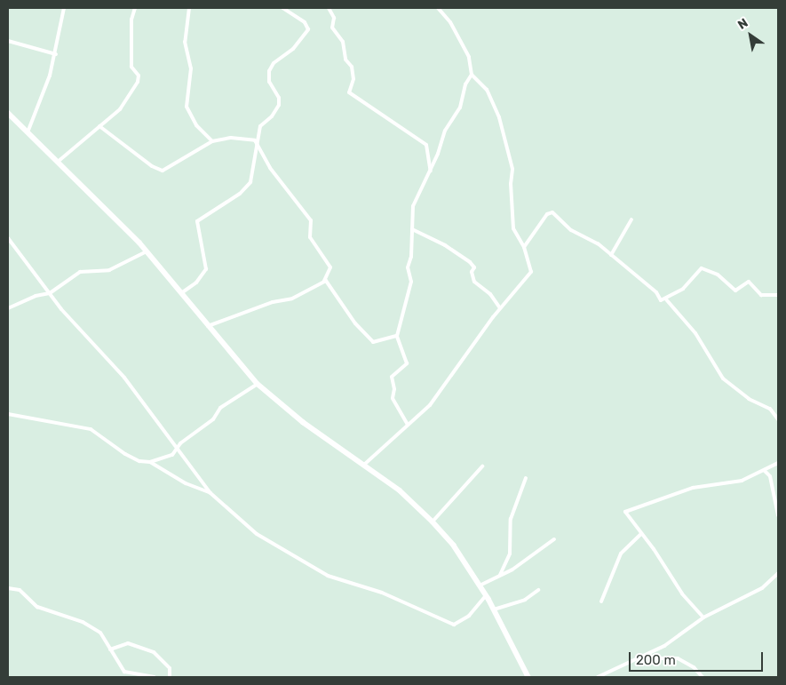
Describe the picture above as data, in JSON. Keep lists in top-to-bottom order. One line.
{"scale_bar":"200 m","north":"top left"}
